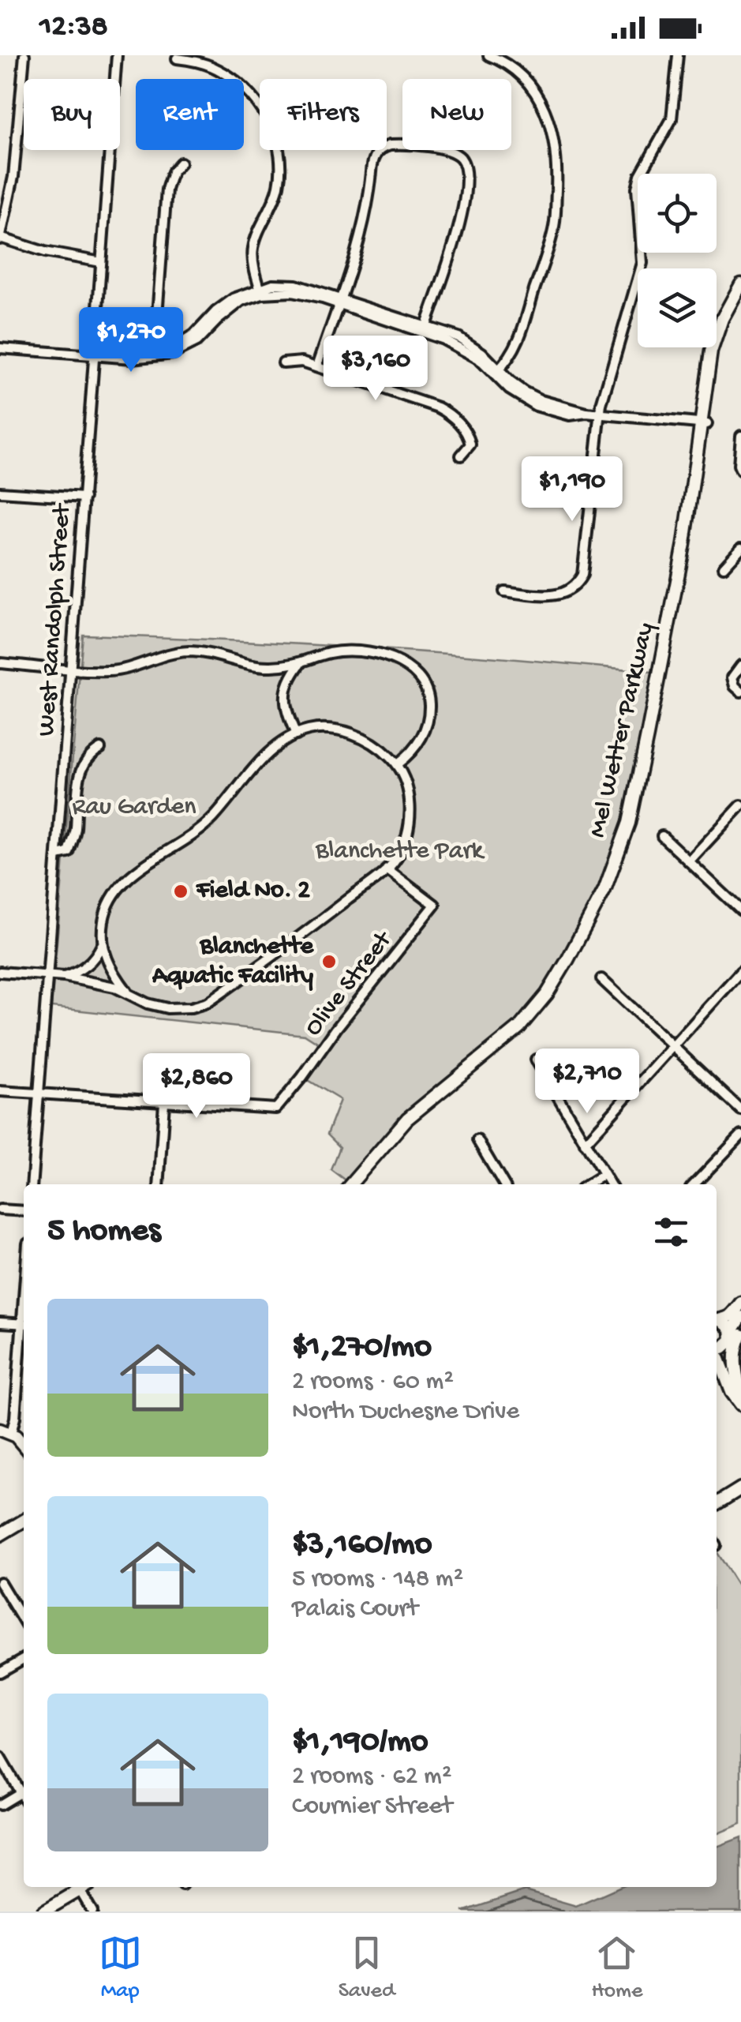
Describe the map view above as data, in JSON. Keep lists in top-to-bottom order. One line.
{"streets":{"main road":["Mel Wetter Parkway"],"street":["West Randolph Street","Olive Street"]},"crossings":[["West Randolph Street","Olive Street"]],"parks":["Rau Garden","Blanchette Park"],"places":["Field No. 2","Blanchette Aquatic Facility"],"page":{"status":"12:38","chip":["Buy","Rent","Filters","New"],"price":["$1,270","$3,160","$1,190","$2,710","$2,860"],"heading":"5 homes","list":[{"name":"$1,270/mo","note":"2 rooms · 60 m² · North Duchesne Drive"},{"name":"$3,160/mo","note":"5 rooms · 148 m² · Palais Court"},{"name":"$1,190/mo","note":"2 rooms · 62 m² · Cournier Street"}],"tabs":["Map","Saved","Home"]}}
